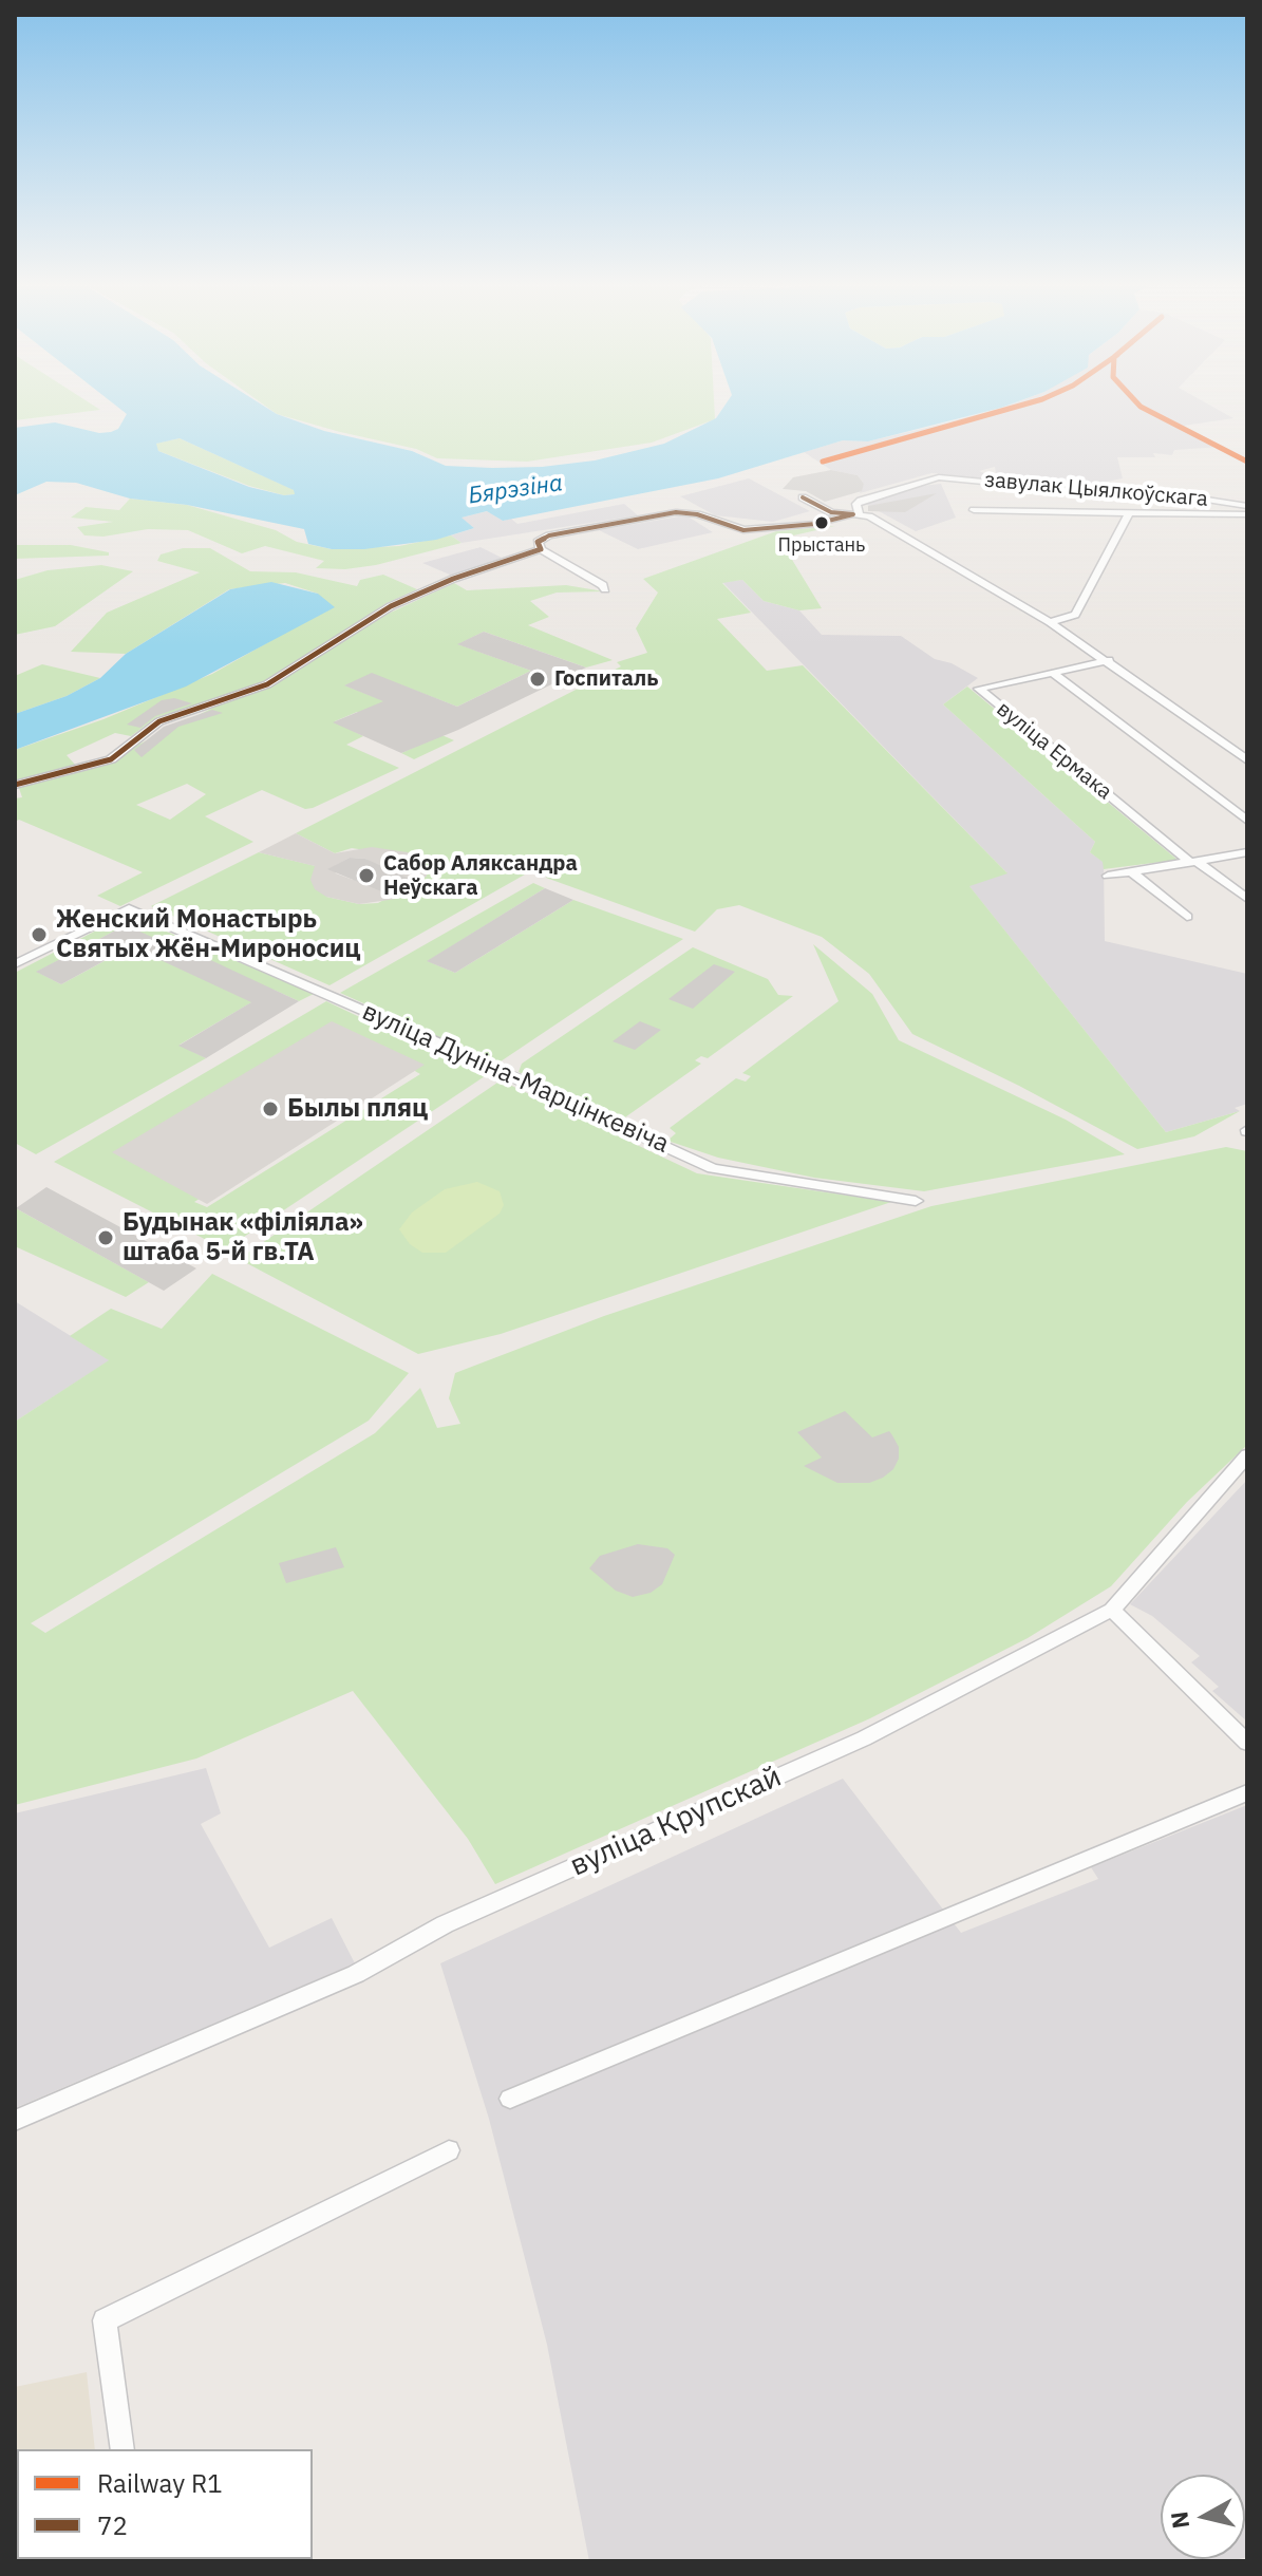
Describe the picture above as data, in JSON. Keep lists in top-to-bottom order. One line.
{"streets":{"street":["завулак Цыялкоўскага","вуліца Ермака","вуліца Дуніна-Марцінкевіча","вуліца Крупскай"]},"water":["Бярэзіна"],"places":["Прыстань","Госпиталь","Сабор Аляксандра Неўскага","Женский Монастырь Святых Жён-Мироносиц","Былы пляц","Будынак «філіяла» штаба 5-й гв.ТА"],"lines":["rail line R1","transit line 72"],"legend":["Railway R1","72"],"north":"left"}
